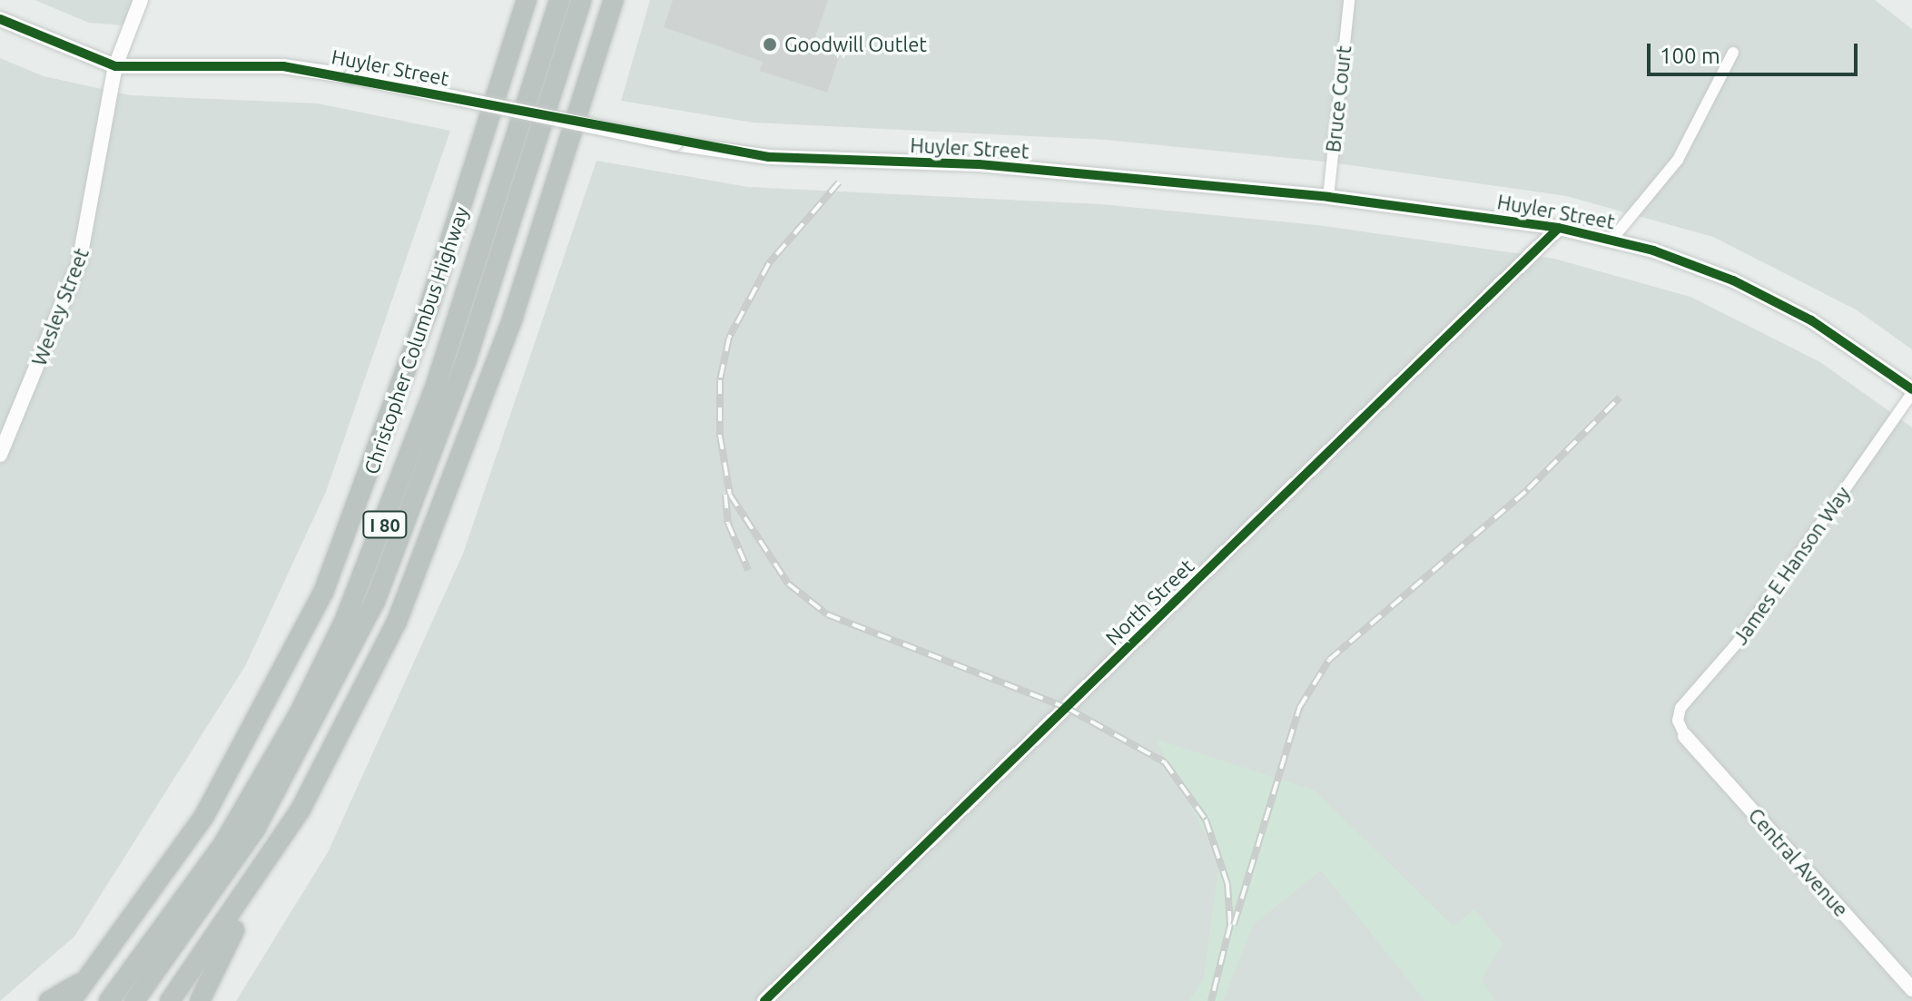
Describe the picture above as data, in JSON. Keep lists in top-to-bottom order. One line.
{"streets":{"highway":["Christopher Columbus Highway","I 80"],"street":["Huyler Street","Bruce Court","Wesley Street","James E Hanson Way","North Street","Central Avenue"]},"crossings":[["Huyler Street","Bruce Court"],["Huyler Street","Wesley Street"],["Huyler Street","James E Hanson Way"],["Huyler Street","North Street"],["James E Hanson Way","Central Avenue"]],"places":["Goodwill Outlet"],"scale_bar":"100 m"}
